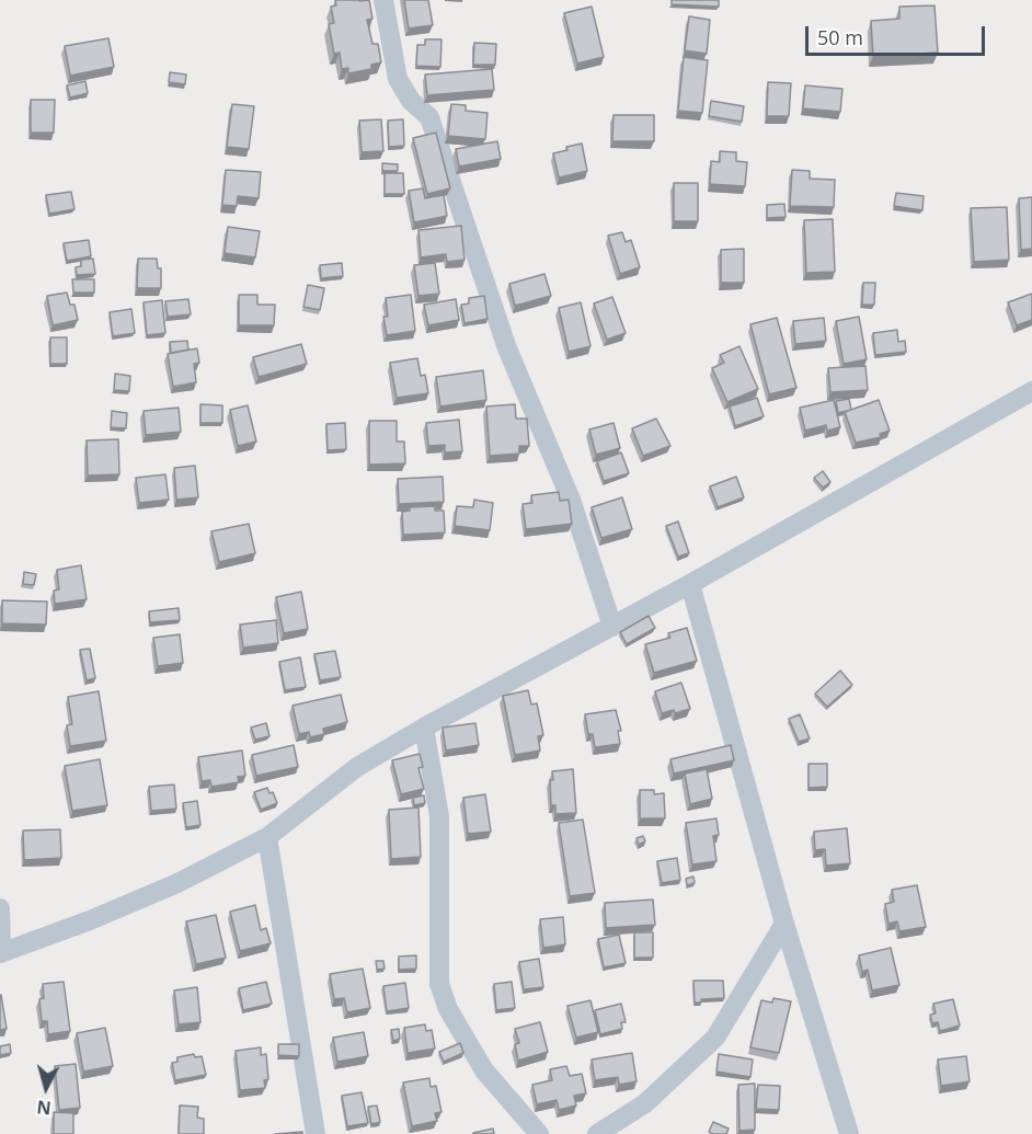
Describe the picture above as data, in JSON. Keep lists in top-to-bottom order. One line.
{"scale_bar":"50 m","north":"bottom"}
